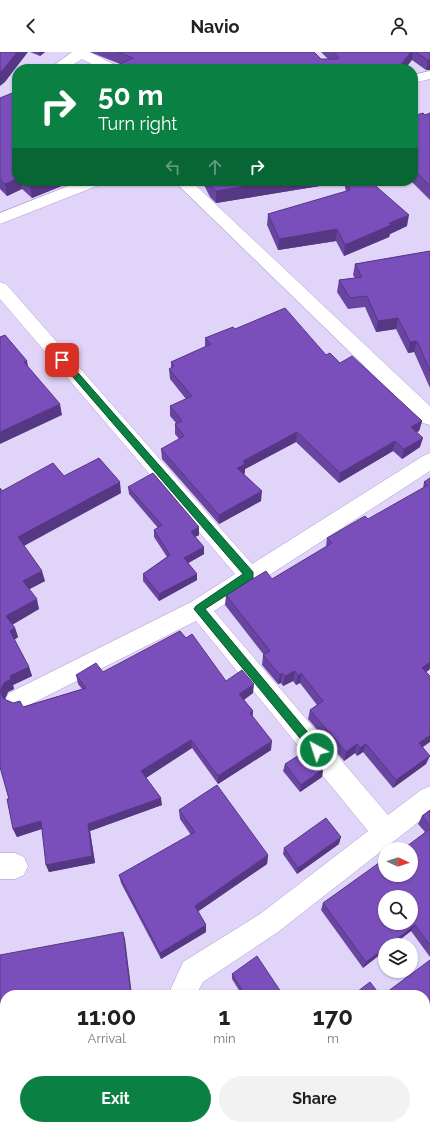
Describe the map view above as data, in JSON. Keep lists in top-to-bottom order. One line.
{"north":"right","page":{"header":"Navio","turn":["50 m","Turn right"],"eta":["11:00","Arrival","1","min","170","m"],"buttons":["Exit","Share"]}}
